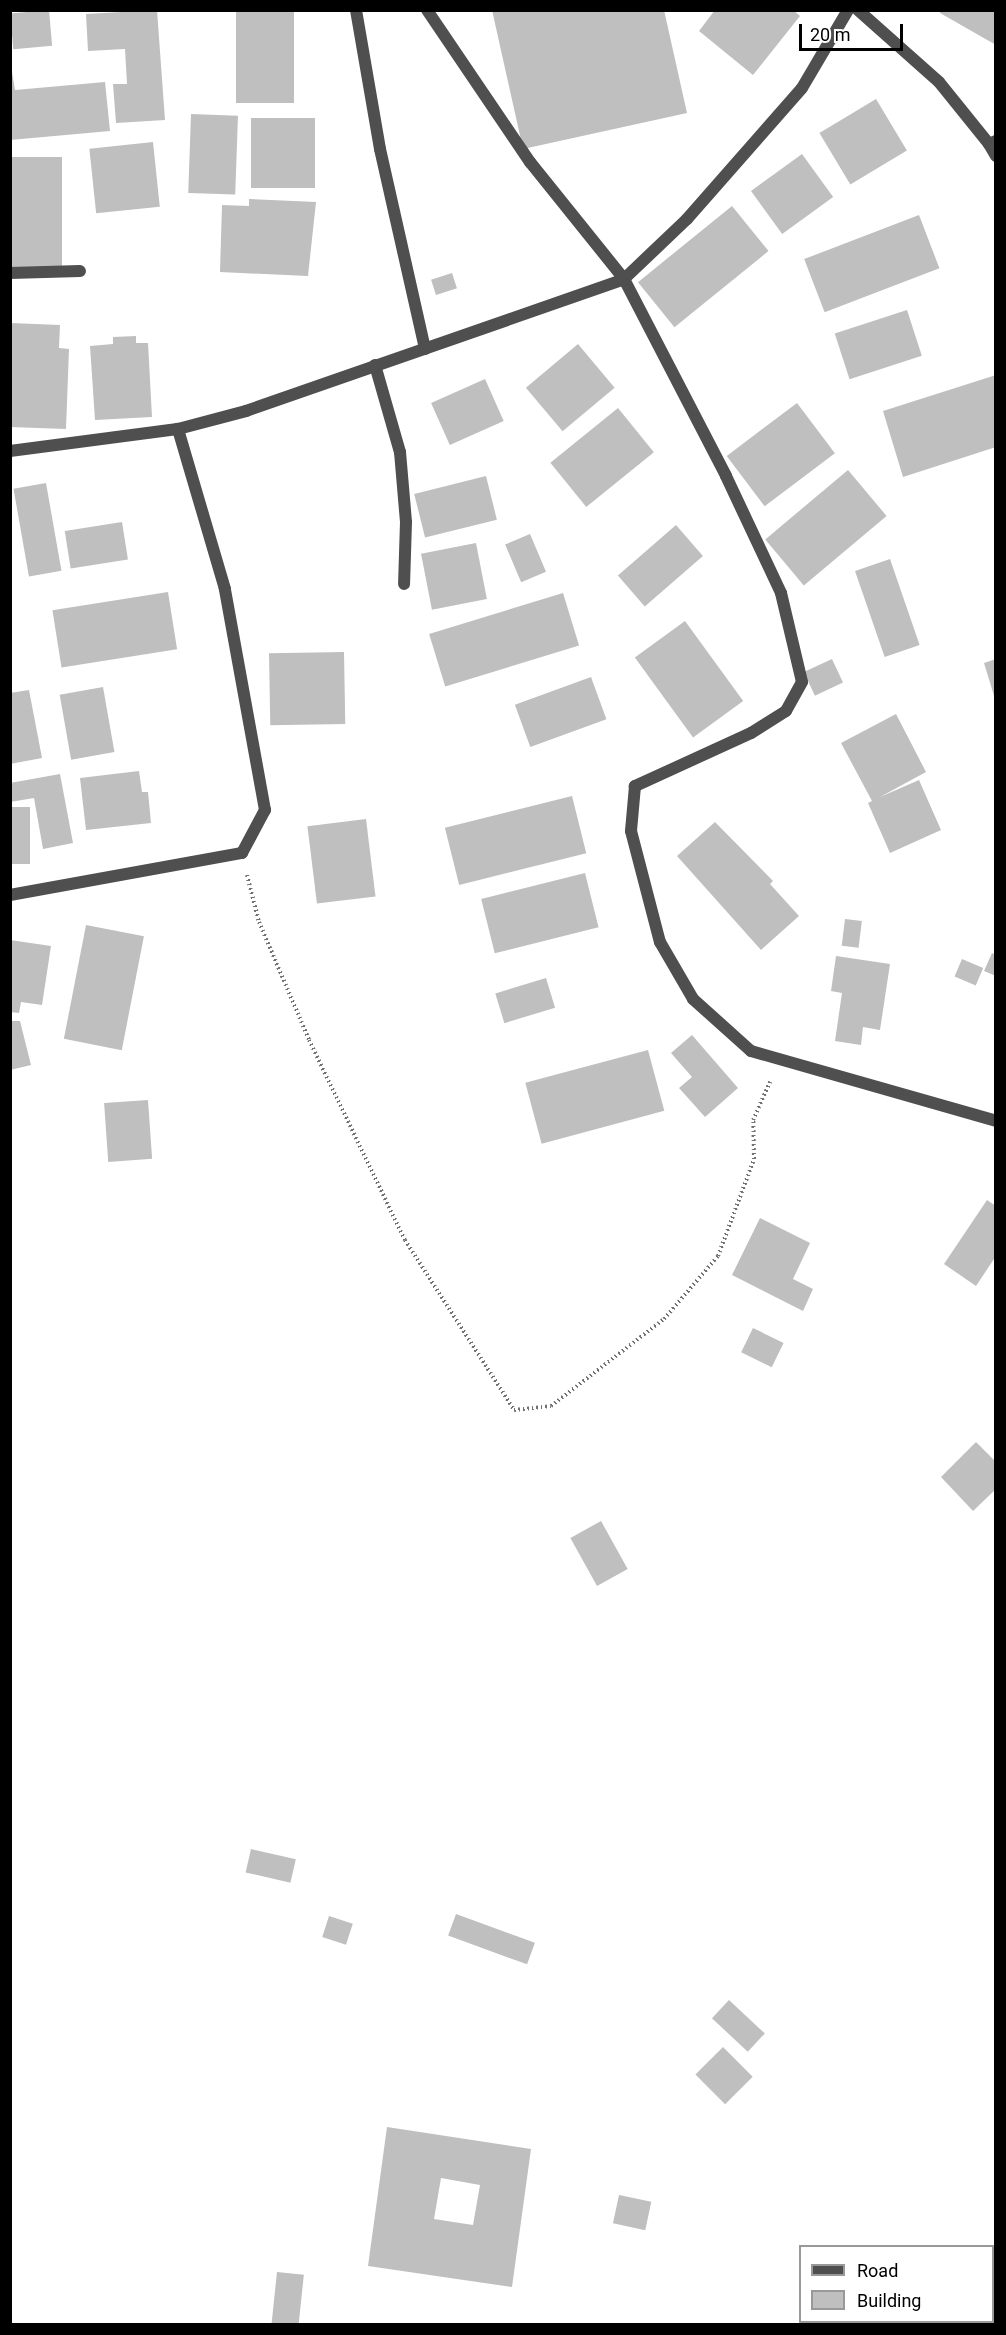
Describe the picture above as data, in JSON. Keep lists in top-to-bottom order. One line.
{"legend":["Road","Building"],"scale_bar":"20 m"}
